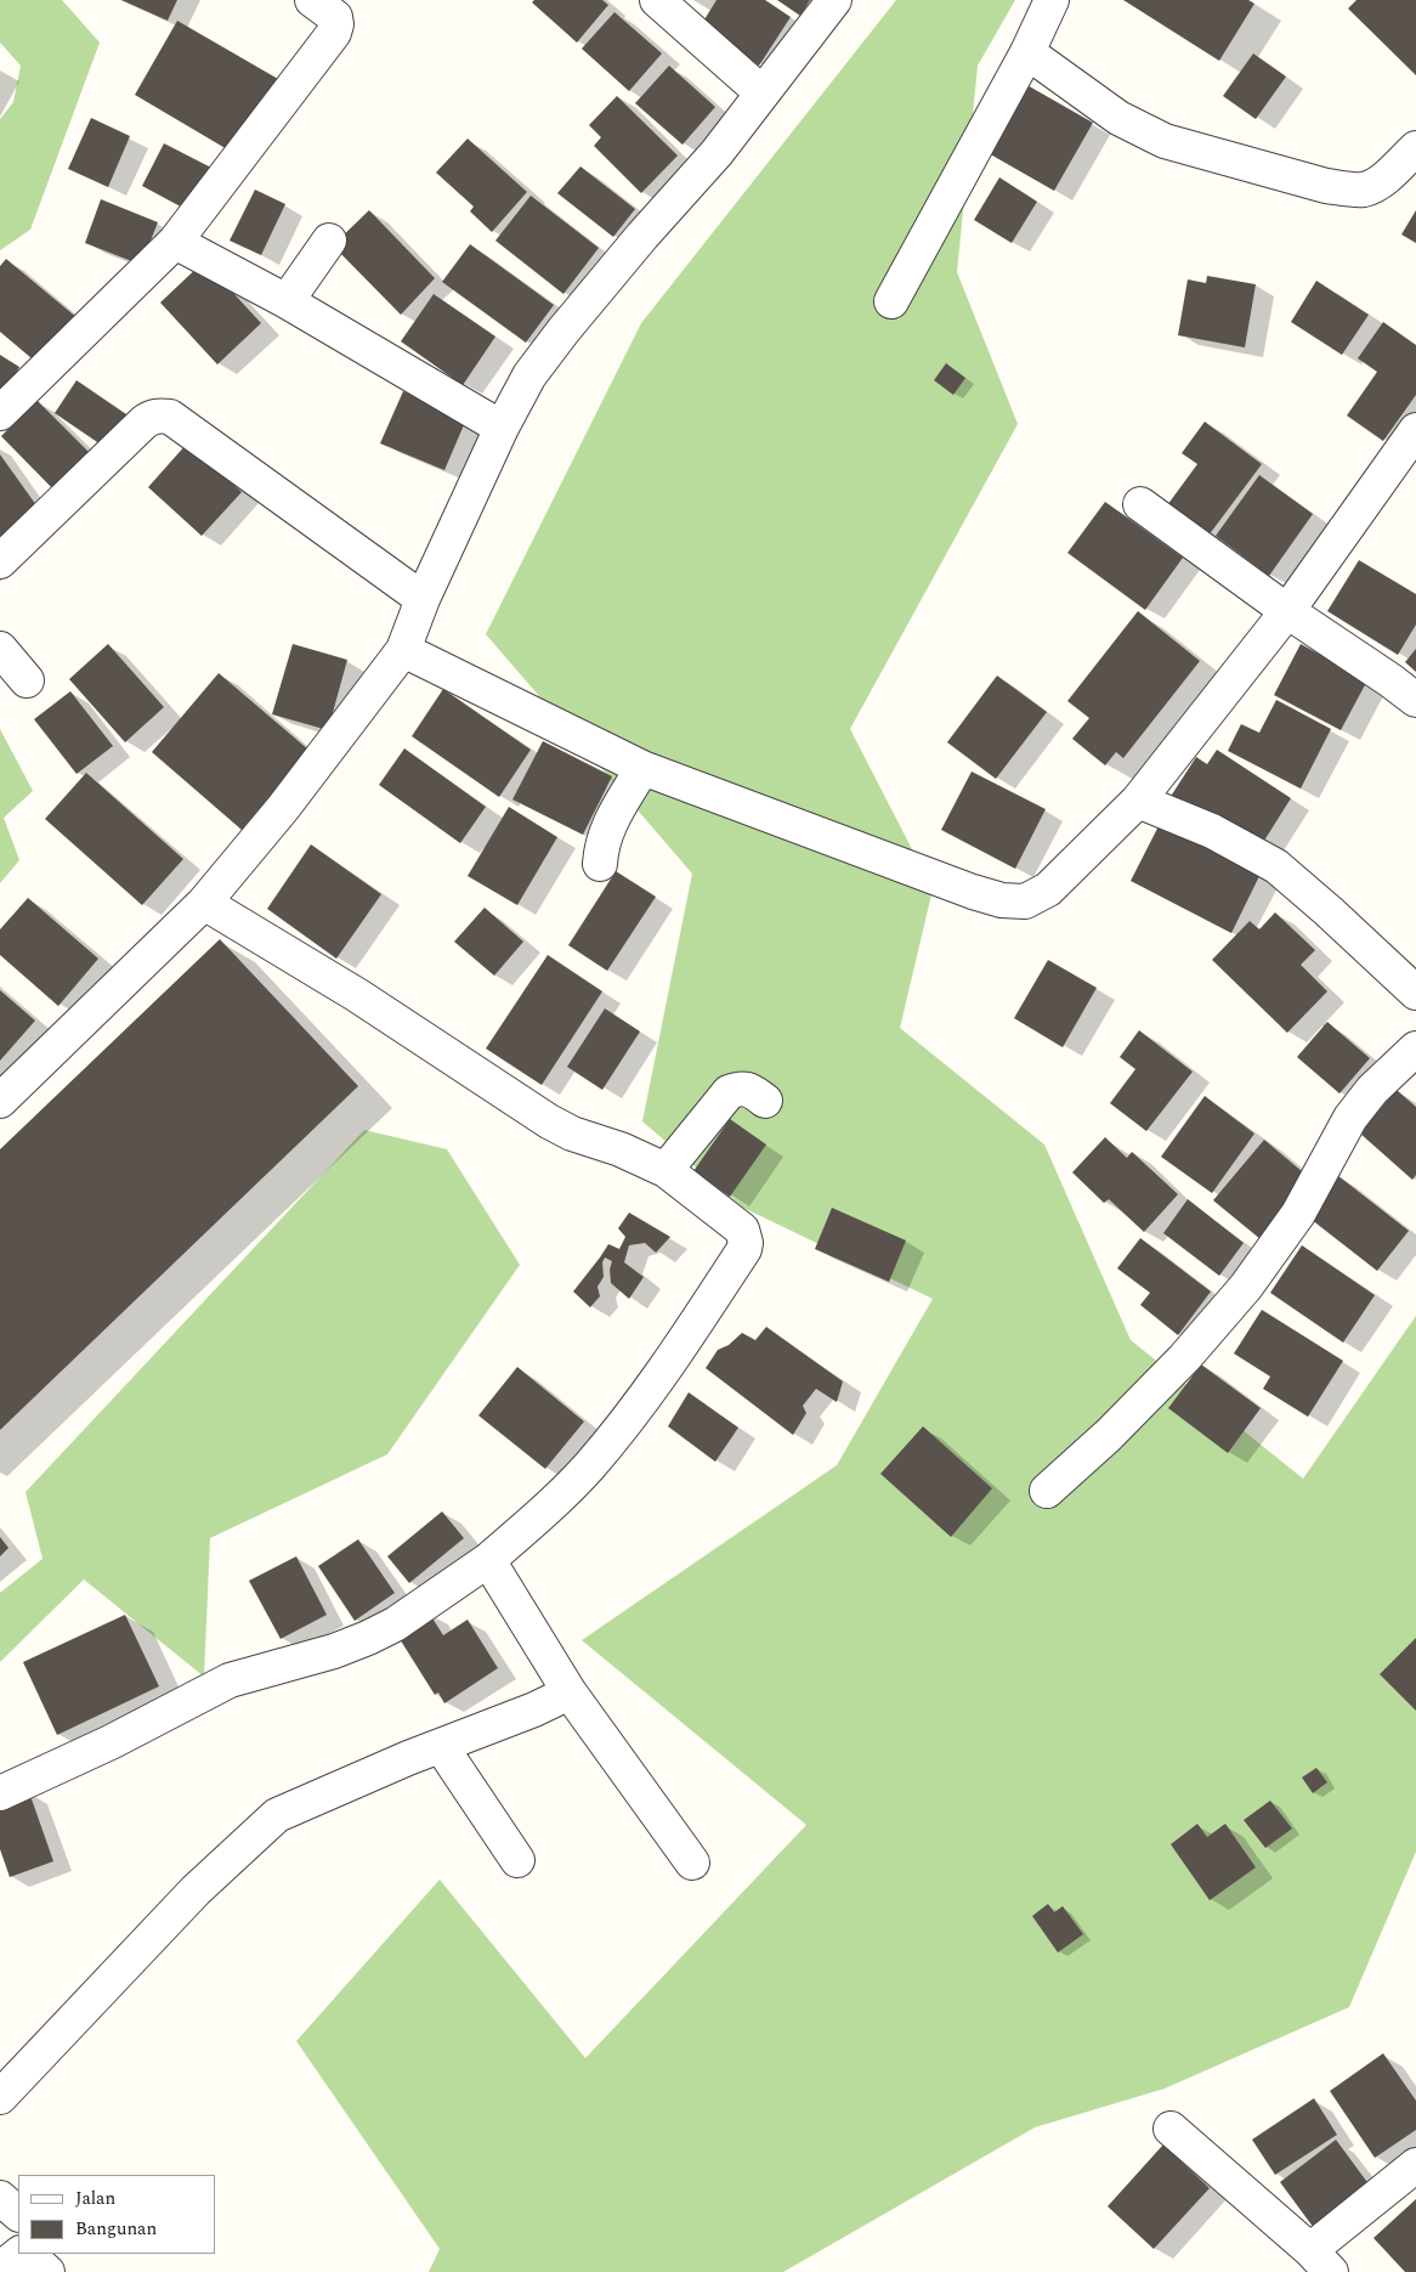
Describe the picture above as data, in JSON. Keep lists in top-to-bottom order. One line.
{"legend":["Jalan","Bangunan"]}
